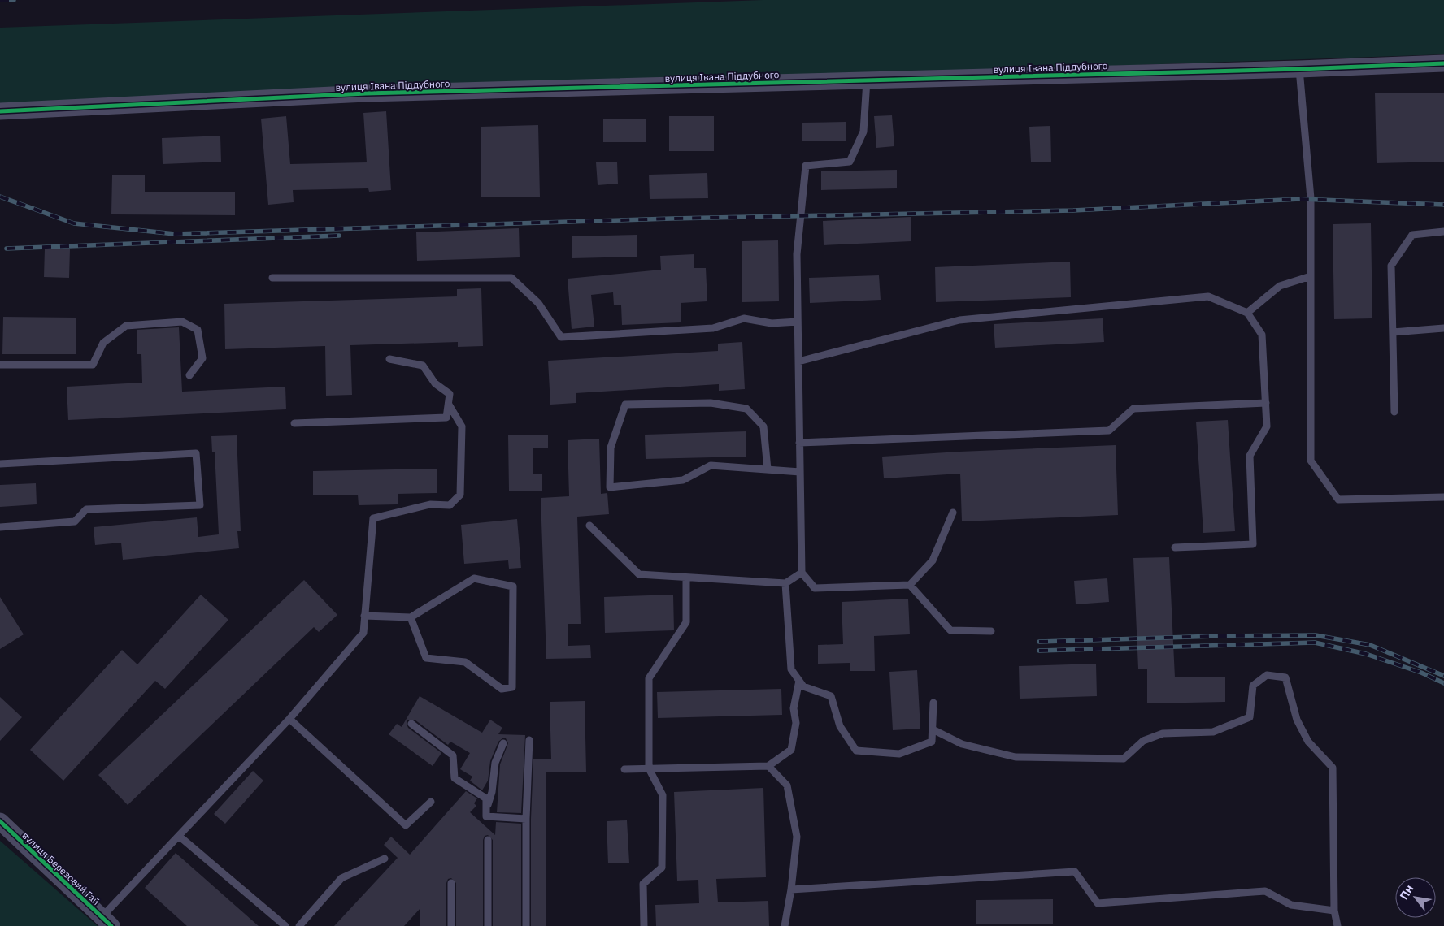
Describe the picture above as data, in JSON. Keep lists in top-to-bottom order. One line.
{"streets":{"street":["вулиця Івана Піддубного","вулиця Березовий Гай"]},"north":"top left"}
